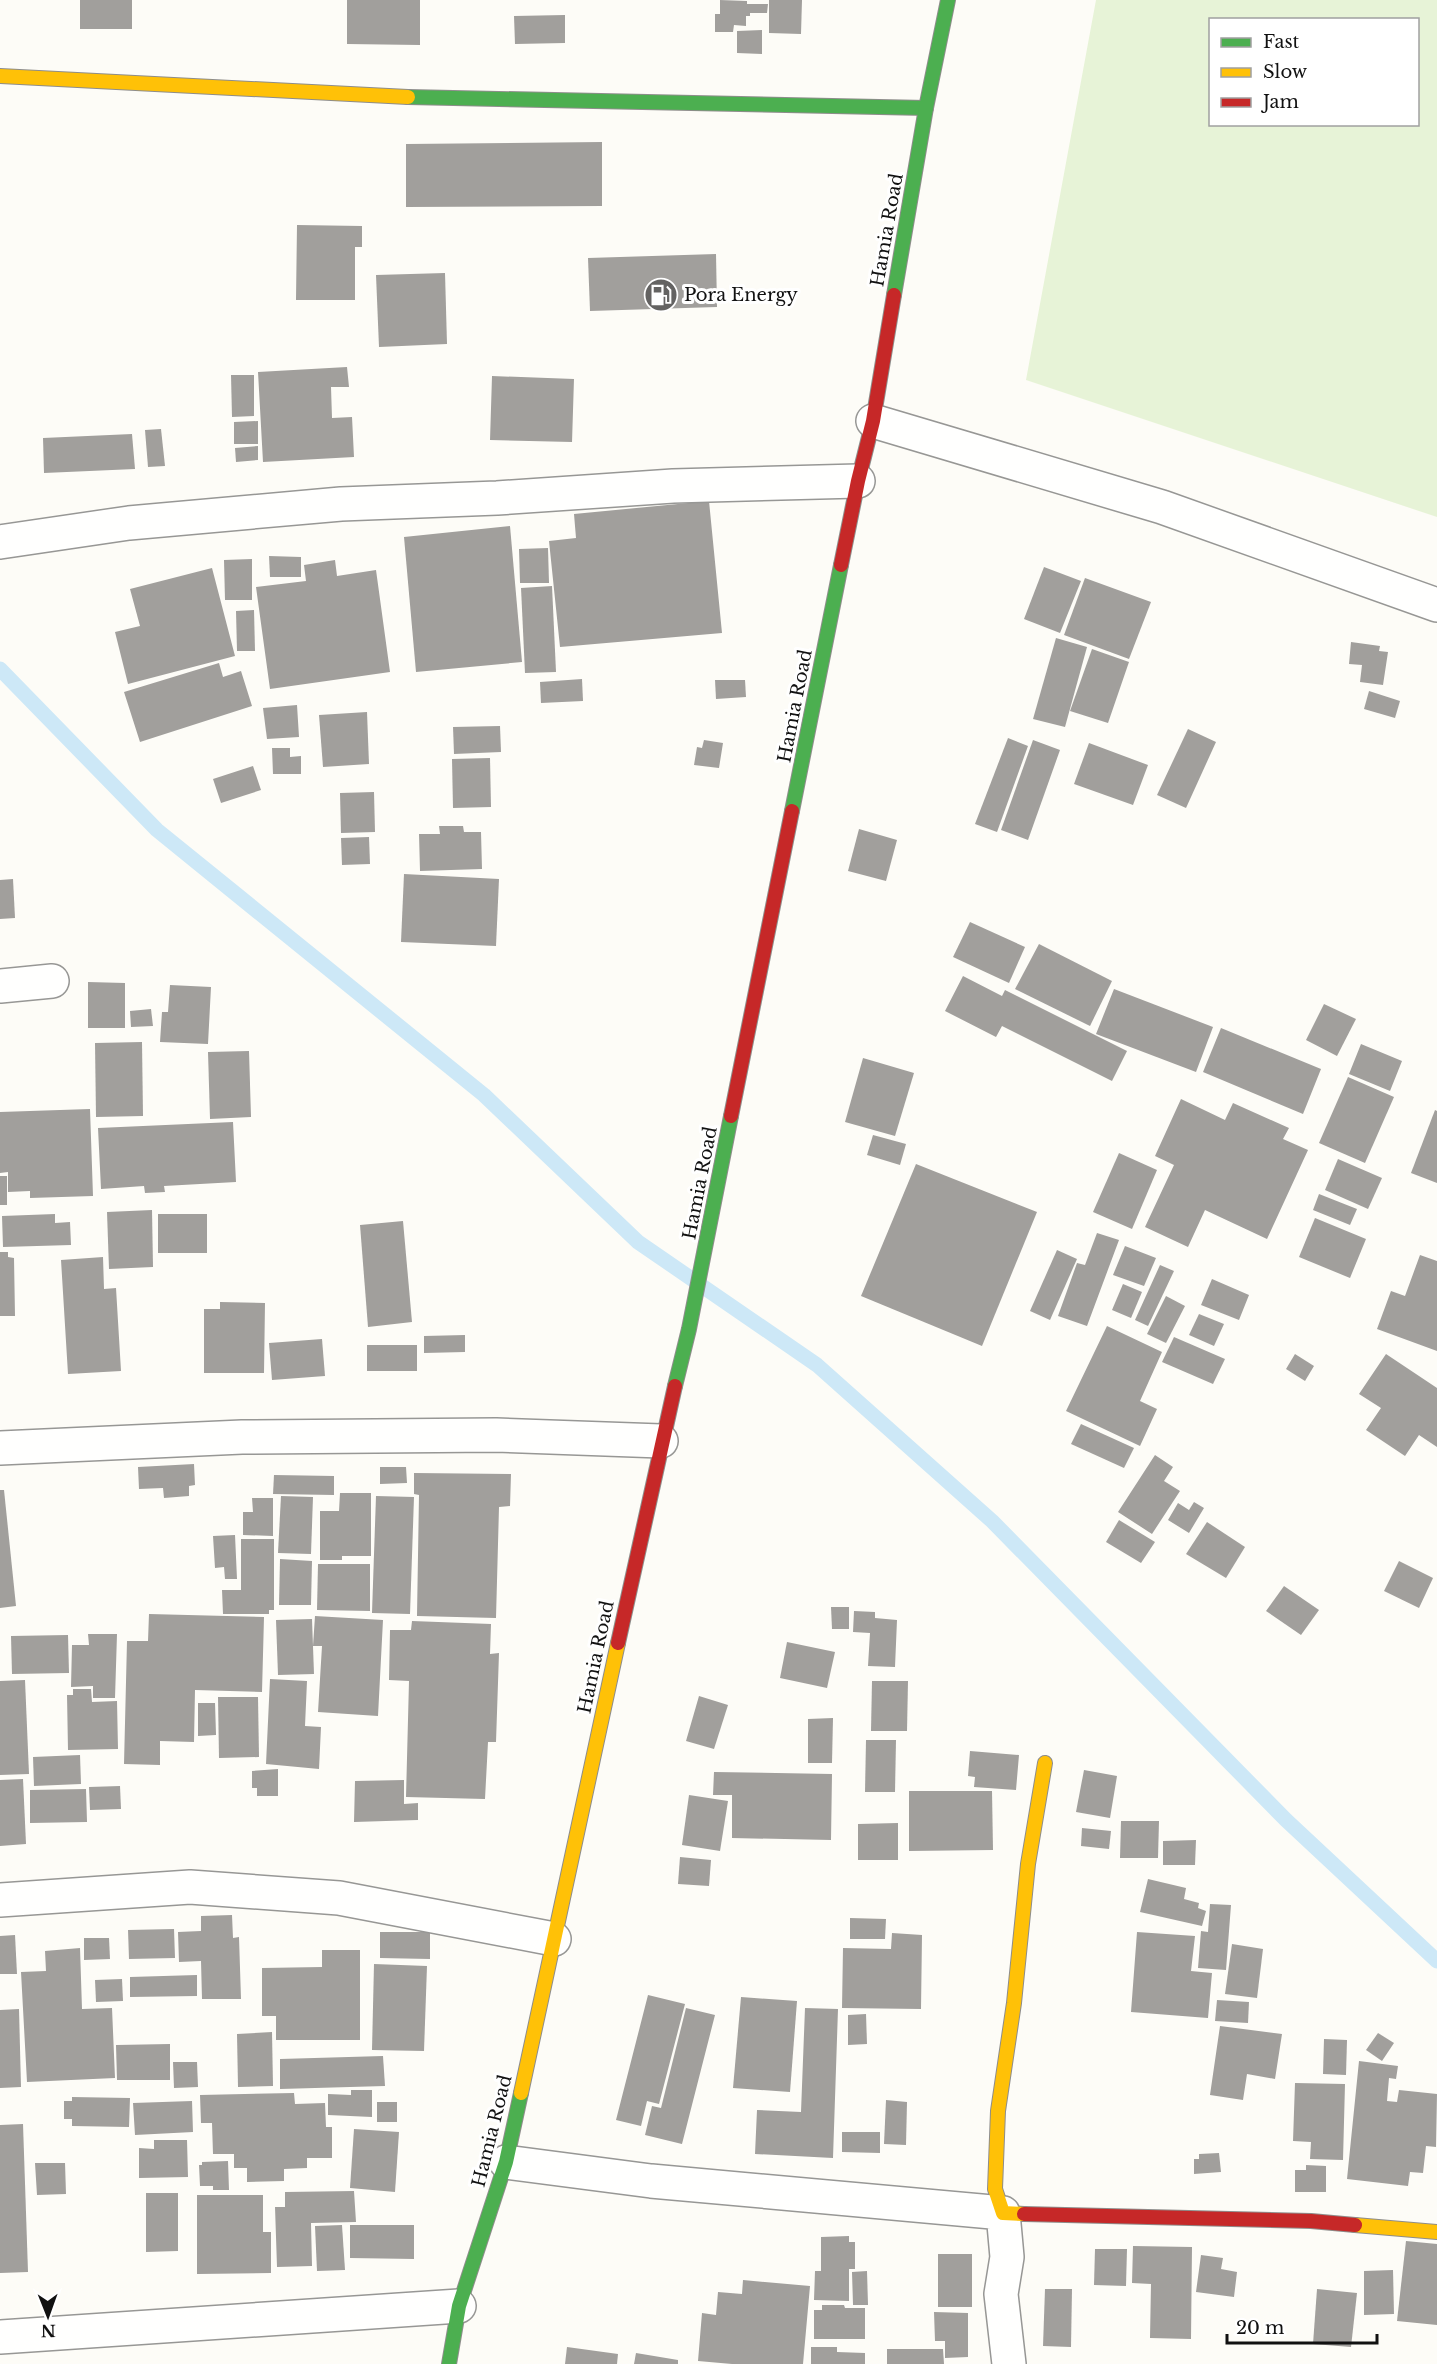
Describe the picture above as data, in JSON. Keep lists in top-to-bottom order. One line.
{"streets":{"main road":["Hamia Road"]},"places":{"fuel station":["Pora Energy"]},"legend":["Fast","Slow","Jam"],"scale_bar":"20 m","north":"bottom"}
